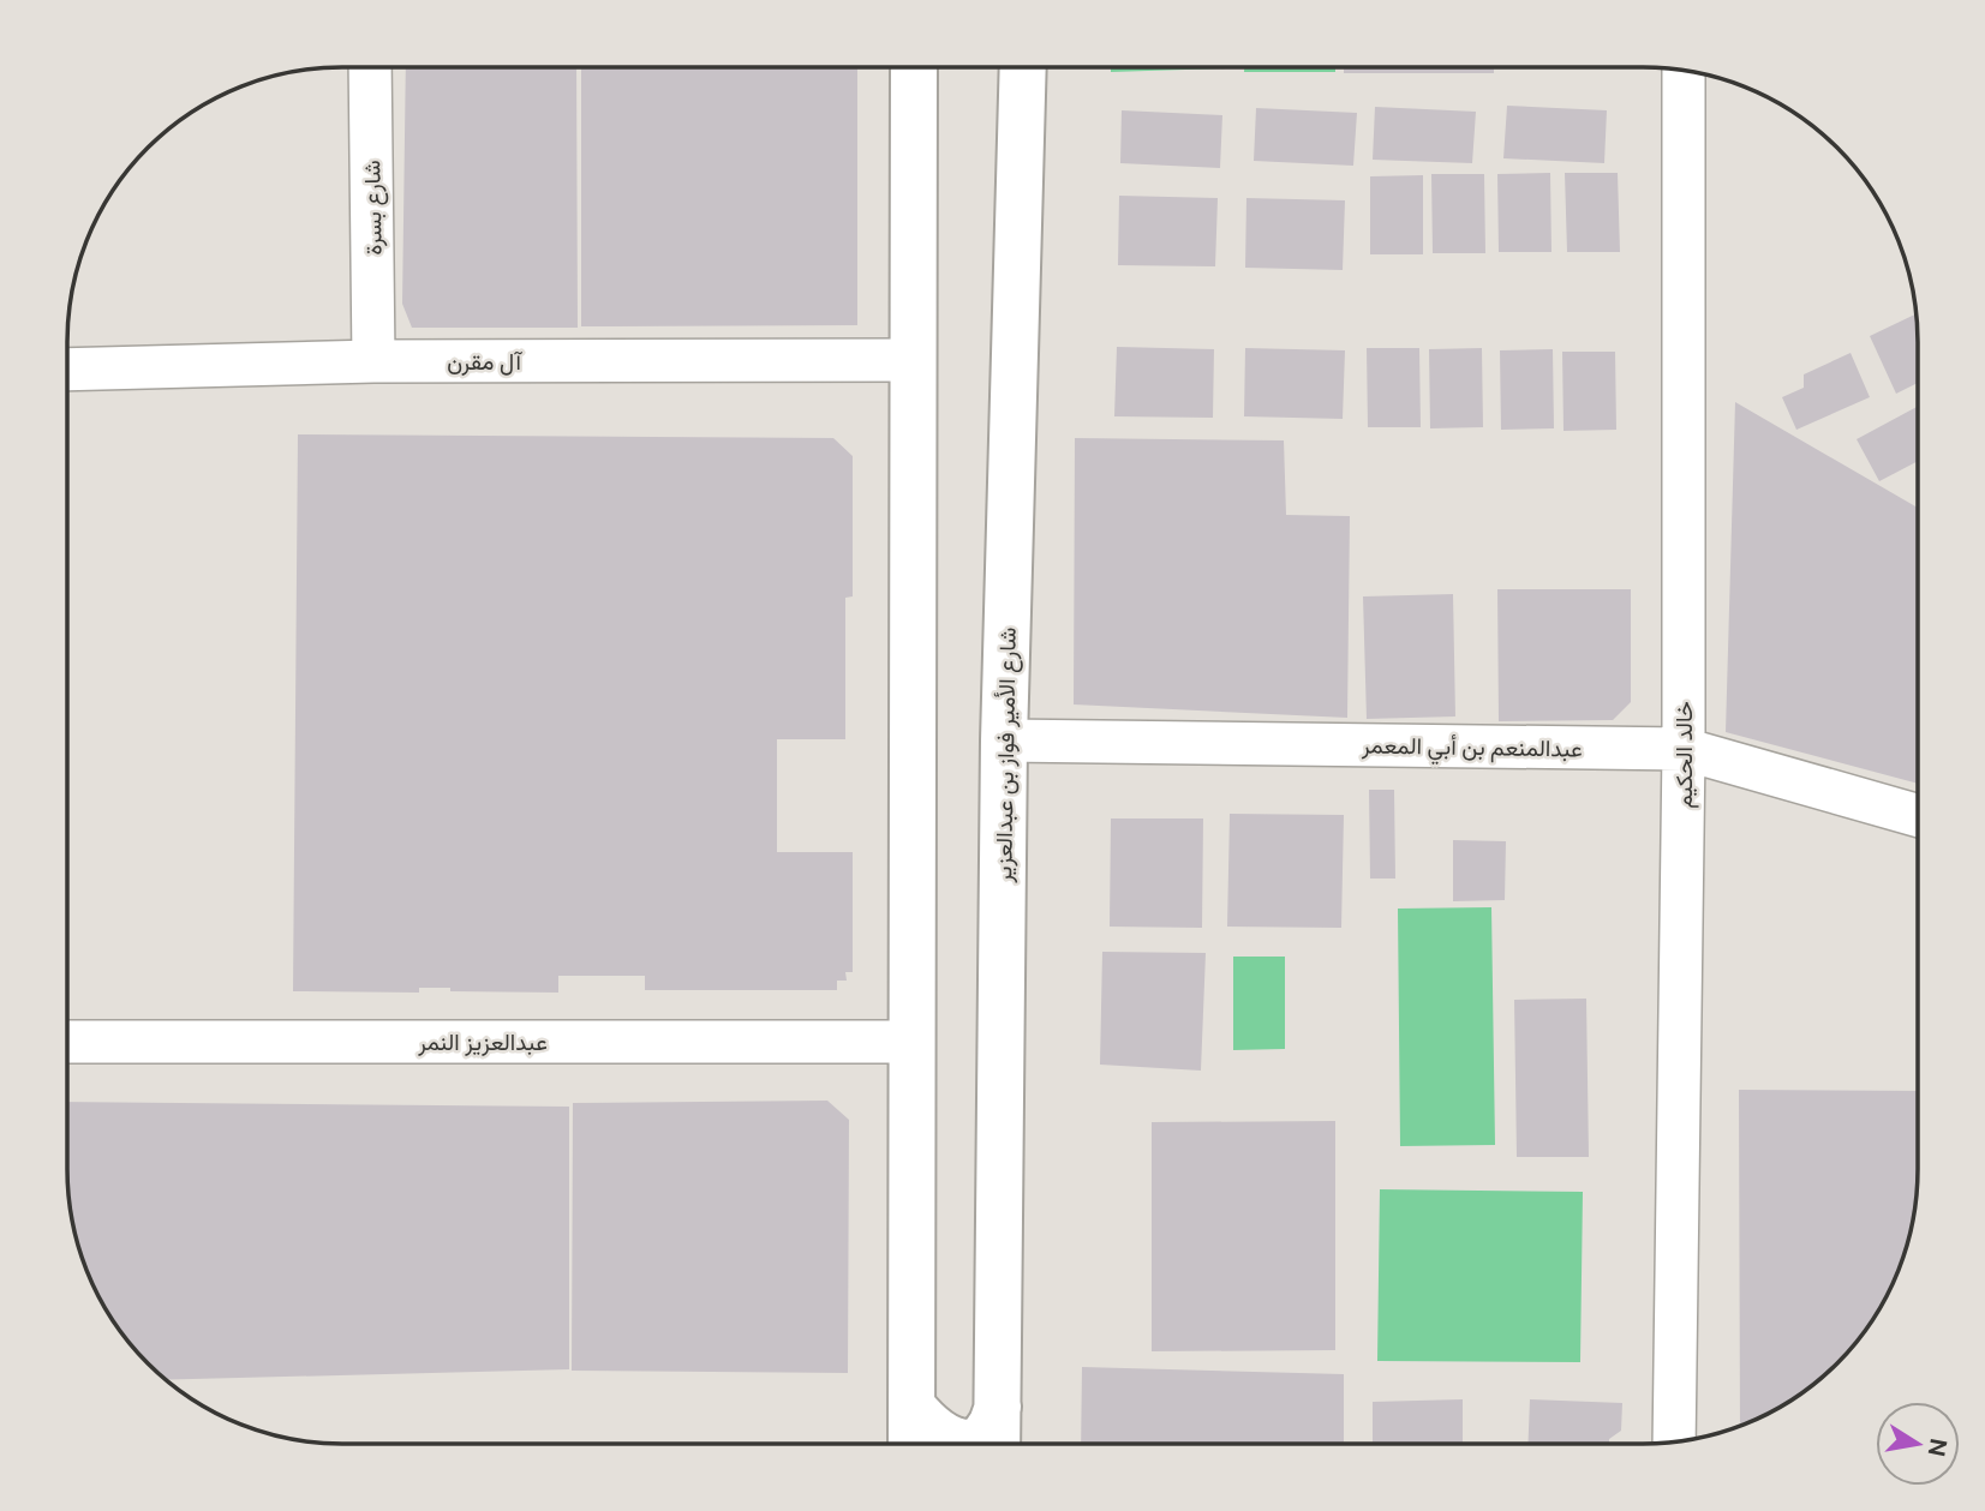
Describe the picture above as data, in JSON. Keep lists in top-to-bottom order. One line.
{"streets":{"main road":["شارع الأمير فواز بن عبدالعزير"],"street":["شارع بسرة","آل مقرن","عبدالمنعم بن أبي المعمر","خالد الحكيم","عبدالعزيز النمر"]},"crossings":[["شارع بسرة","آل مقرن"],["عبدالمنعم بن أبي المعمر","شارع الأمير فواز بن عبدالعزير"],["عبدالمنعم بن أبي المعمر","خالد الحكيم"]],"north":"right"}
